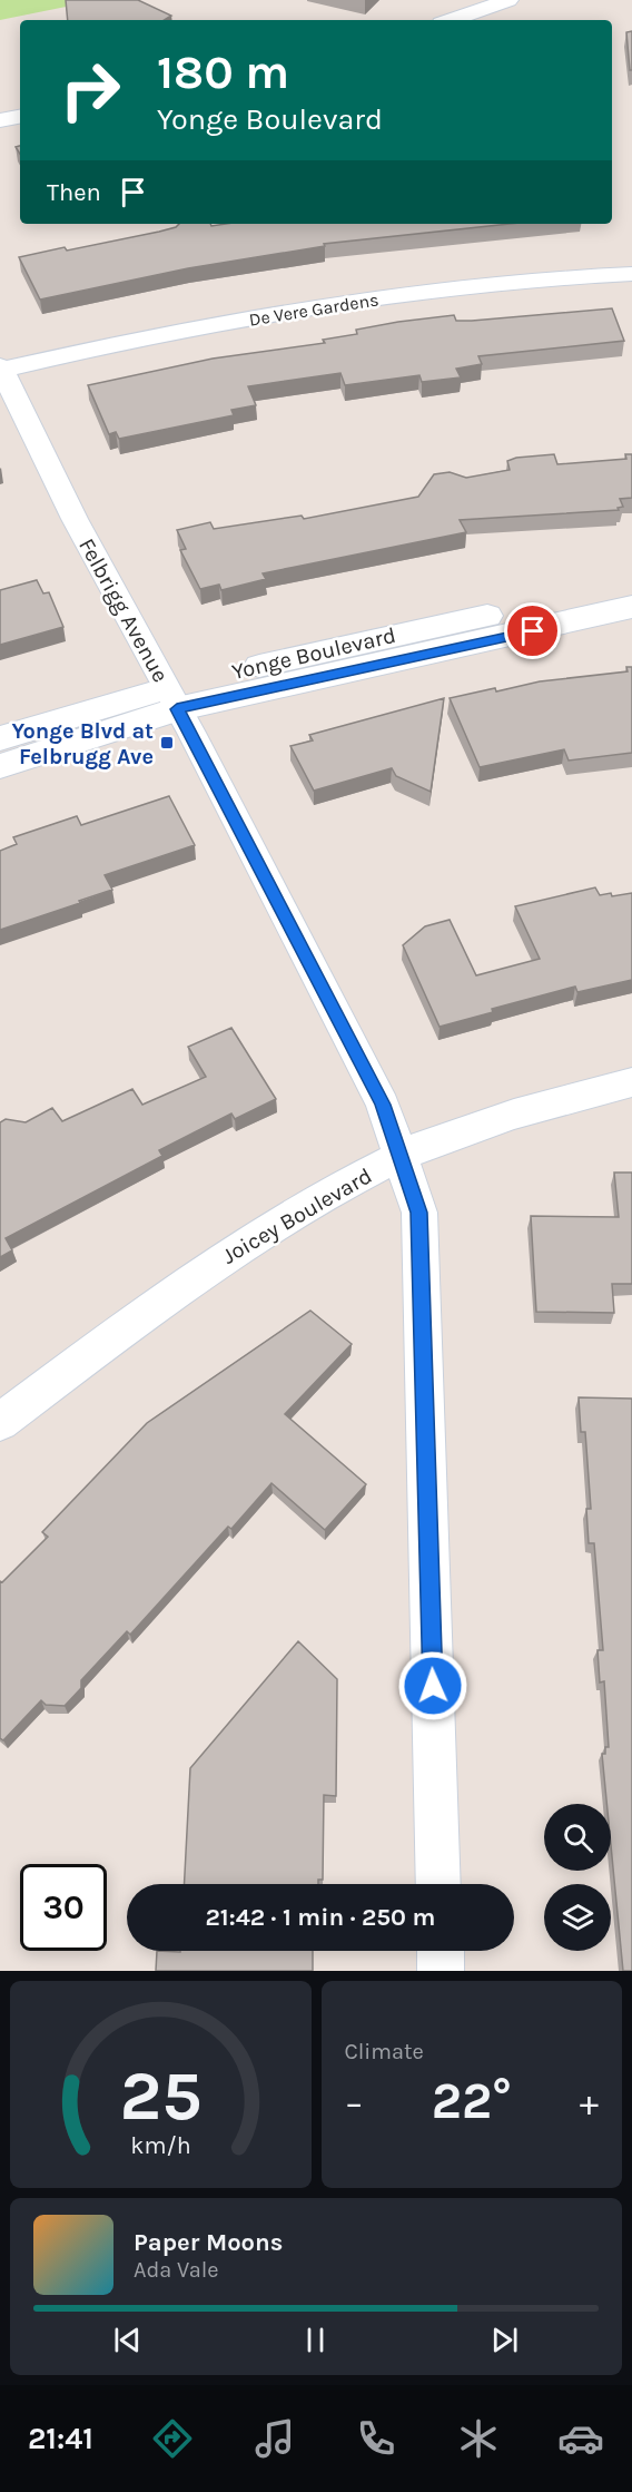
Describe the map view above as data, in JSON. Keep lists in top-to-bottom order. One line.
{"streets":{"street":["De Vere Gardens","Felbrigg Avenue","Yonge Boulevard","Joicey Boulevard"]},"crossings":[["De Vere Gardens","Felbrigg Avenue"],["Felbrigg Avenue","Yonge Boulevard"],["Felbrigg Avenue","Joicey Boulevard"]],"places":{"transit":["Yonge Blvd at Felbrugg Ave"]},"page":{"turn":["180 m","Yonge Boulevard"],"then":"Then","limit":"30","trip":"21:42 · 1 min · 250 m","tile":"Climate","heat":["−","22°","+"],"song":["Paper Moons","Ada Vale"],"tabs":"21:41","gauge":["25","km/h"]}}
